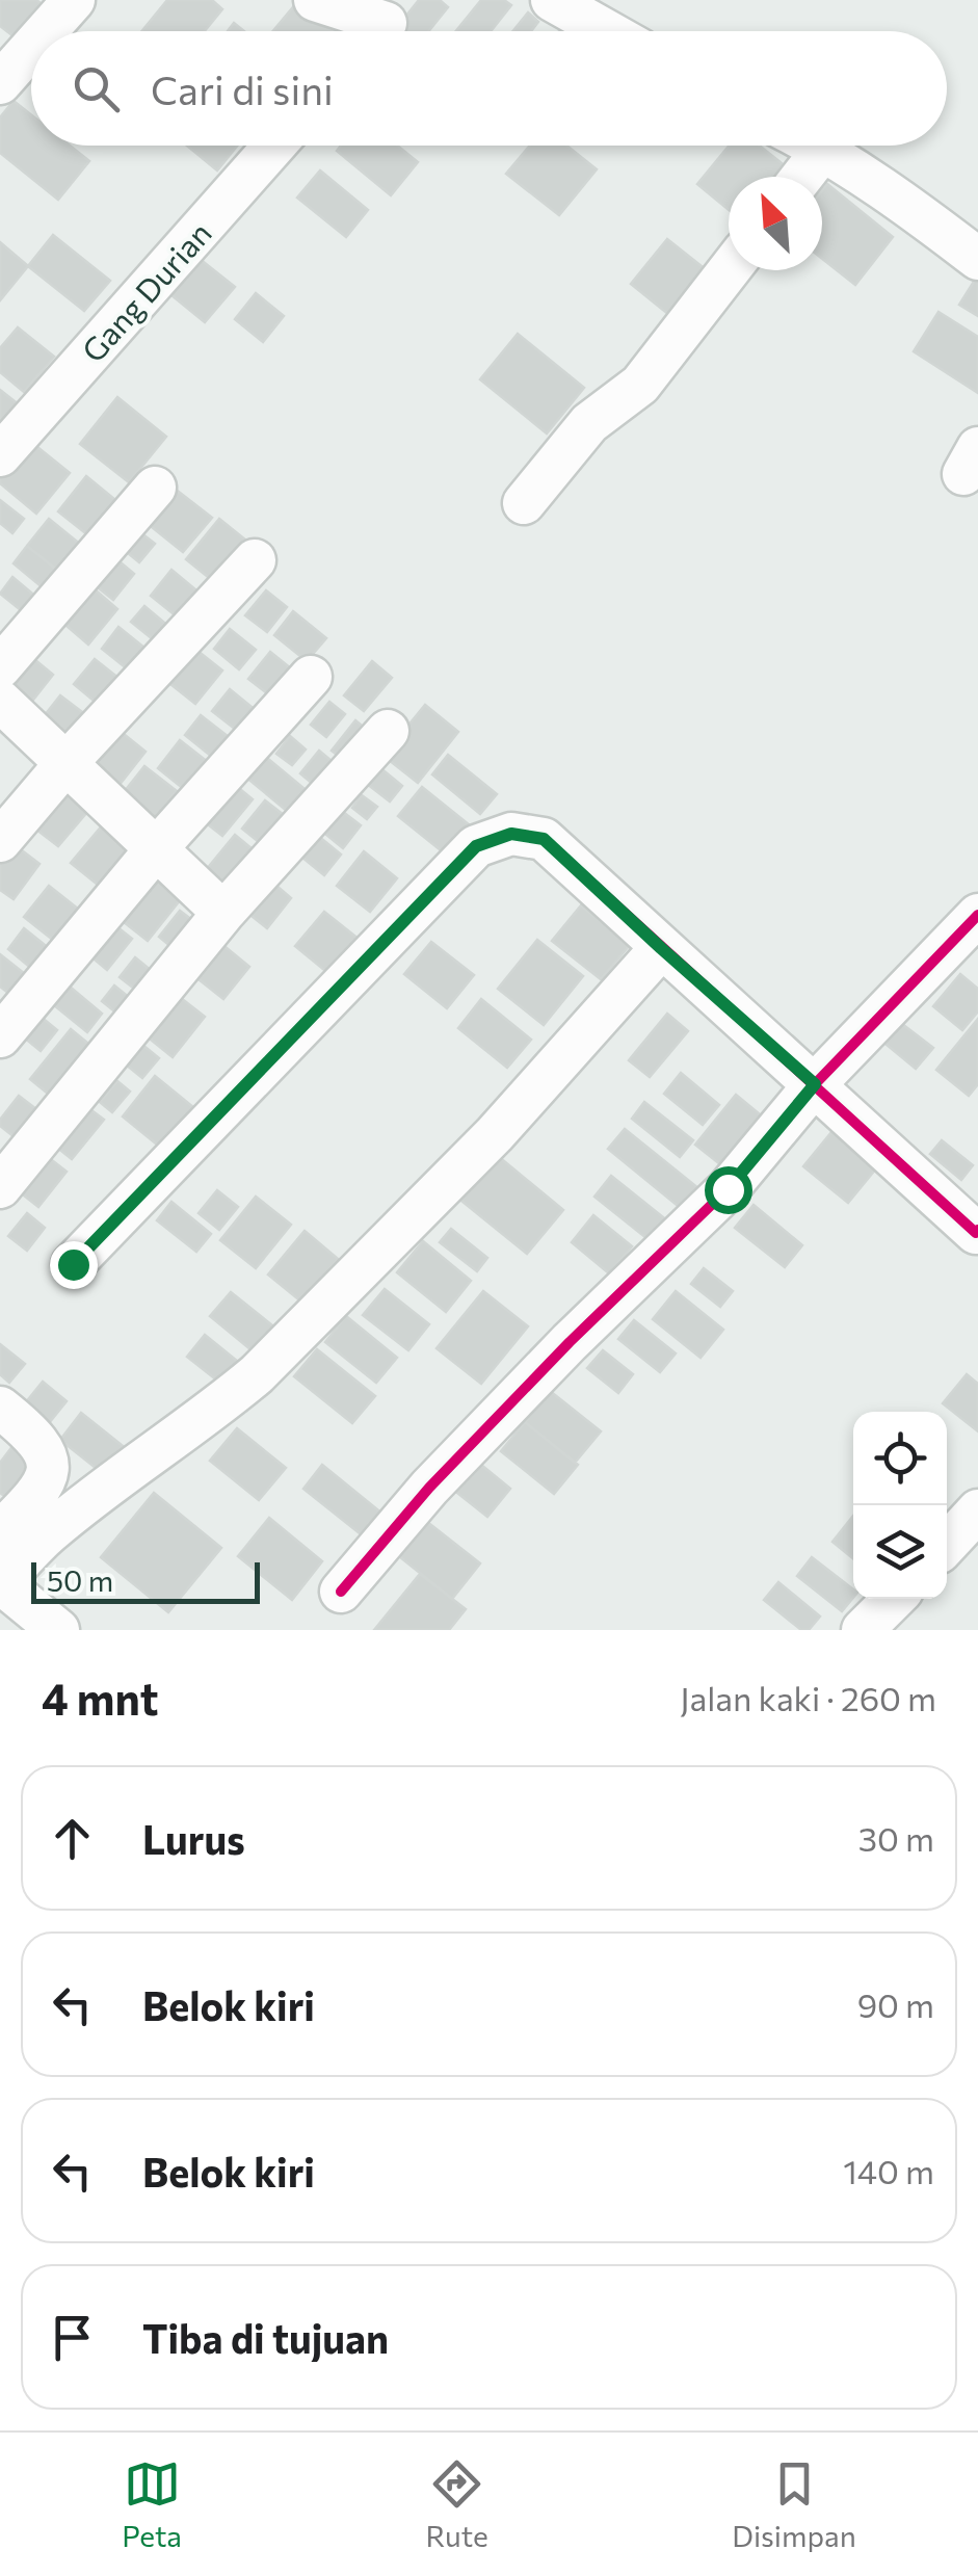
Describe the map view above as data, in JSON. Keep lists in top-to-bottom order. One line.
{"streets":{"street":["Gang Durian"]},"scale_bar":"50 m","north":"top left","page":{"search":"Cari di sini","scale":"50 m","heading":["4 mnt","Jalan kaki · 260 m"],"list":[["Lurus","30 m"],["Belok kiri","90 m"],["Belok kiri","140 m"],"Tiba di tujuan"],"nav":["Peta","Rute","Disimpan"]}}
